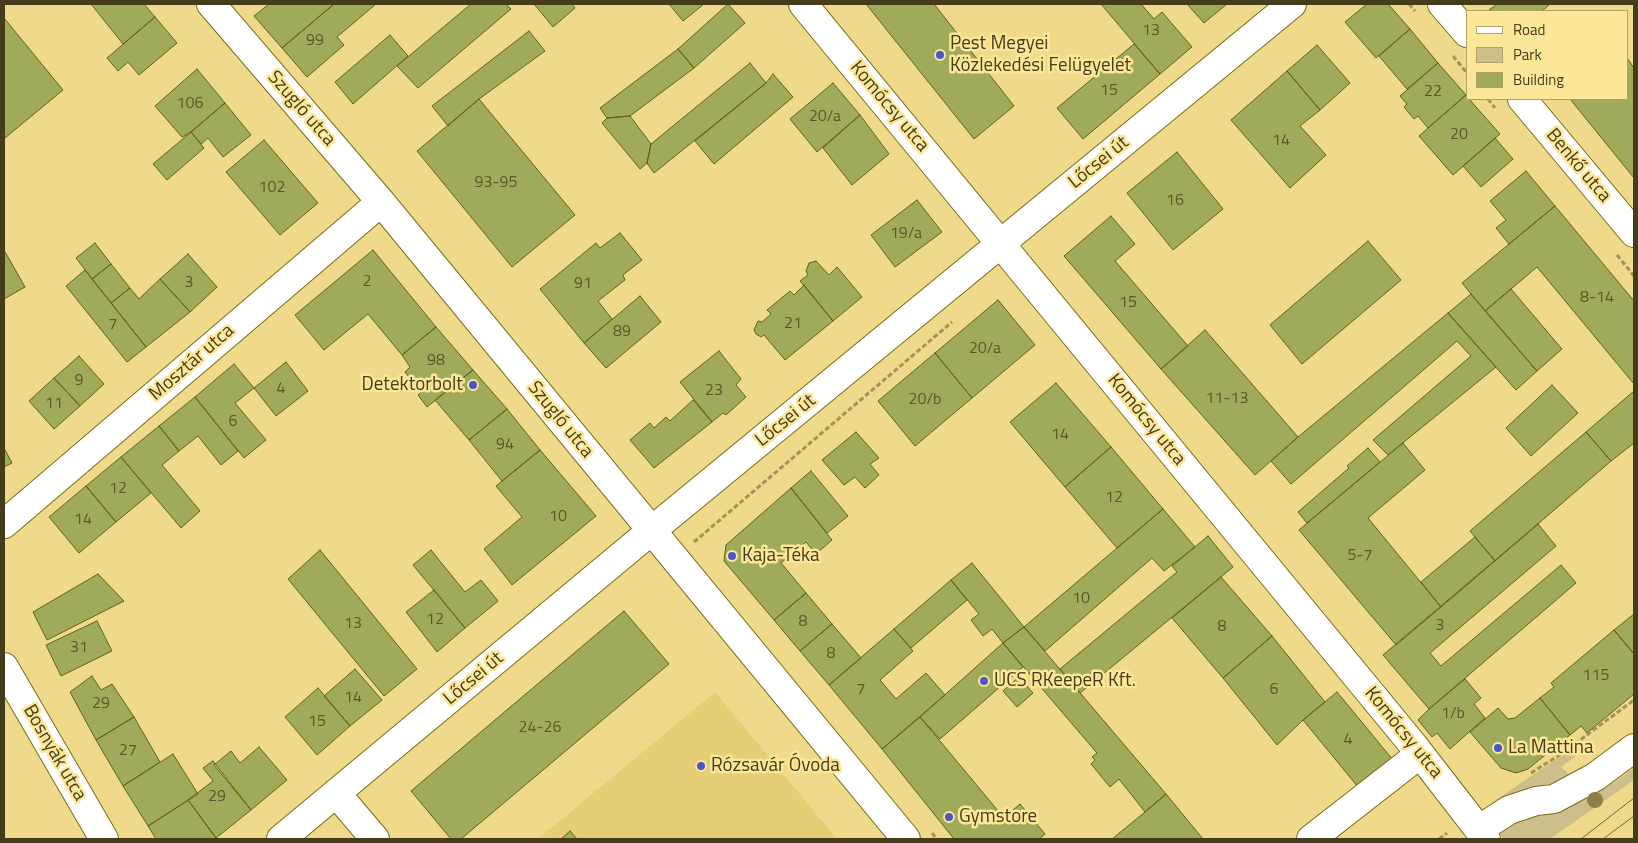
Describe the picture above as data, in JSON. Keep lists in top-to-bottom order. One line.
{"streets":{"street":["Komócsy utca","Szugló utca","Lőcsei út","Benkő utca","Mosztár utca","Bosnyák utca"]},"crossings":[["Komócsy utca","Lőcsei út"],["Szugló utca","Lőcsei út"],["Szugló utca","Mosztár utca"]],"places":["Pest Megyei Közlekedési Felügyelet","Detektorbolt","Kaja-Téka","UCS RKeepeR Kft.","La Mattina","Rózsavár Óvoda","Gymstore"],"house_numbers":["13","99","15","22","106","20/a","20","14","93-95","102","16","19/a","2","3","91","8-14","15","21","7","89","20/a","98","9","4","23","11-13","20/b","11","6","14","94","12","12","10","14","5-7","10","12","8","13","3","8","31","8","115","7","6","14","29","1/b","15","24-26","4","27","29"],"legend":["Road","Park","Building"]}
